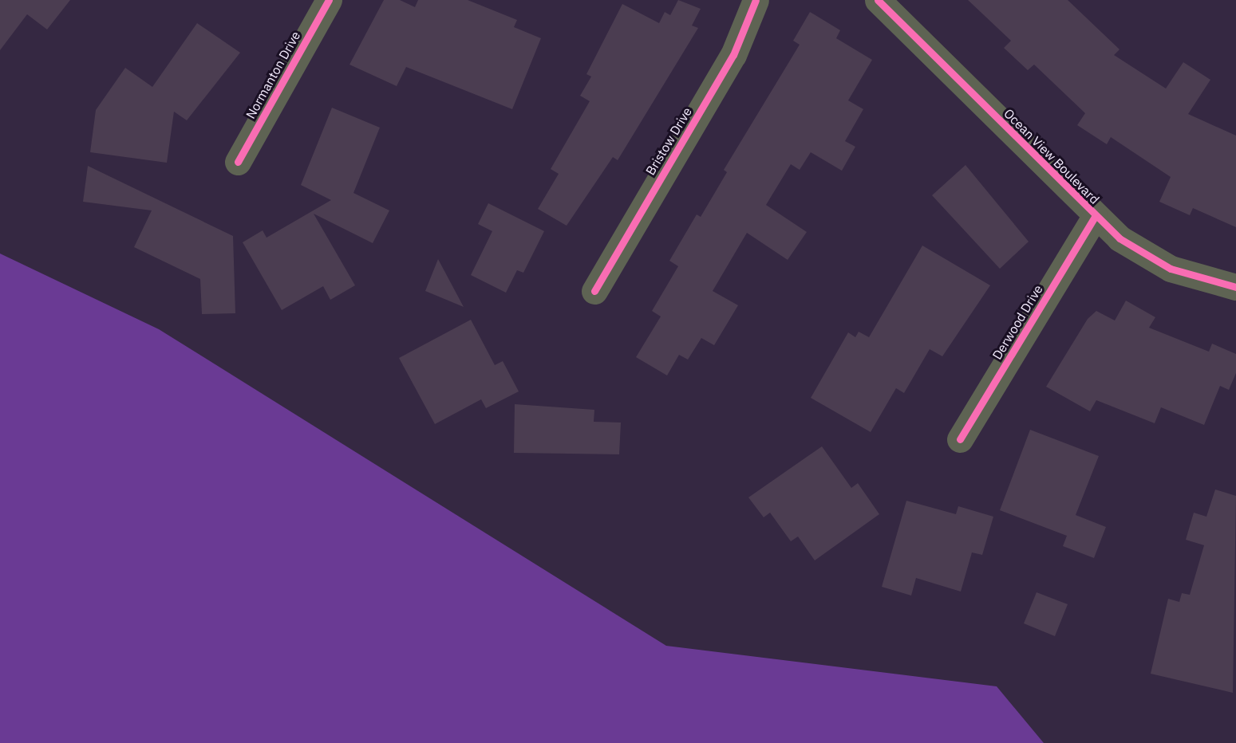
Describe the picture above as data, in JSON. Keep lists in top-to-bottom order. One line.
{"streets":{"street":["Normanton Drive","Bristow Drive","Ocean View Boulevard","Derwood Drive"]},"crossings":[["Ocean View Boulevard","Derwood Drive"]]}
